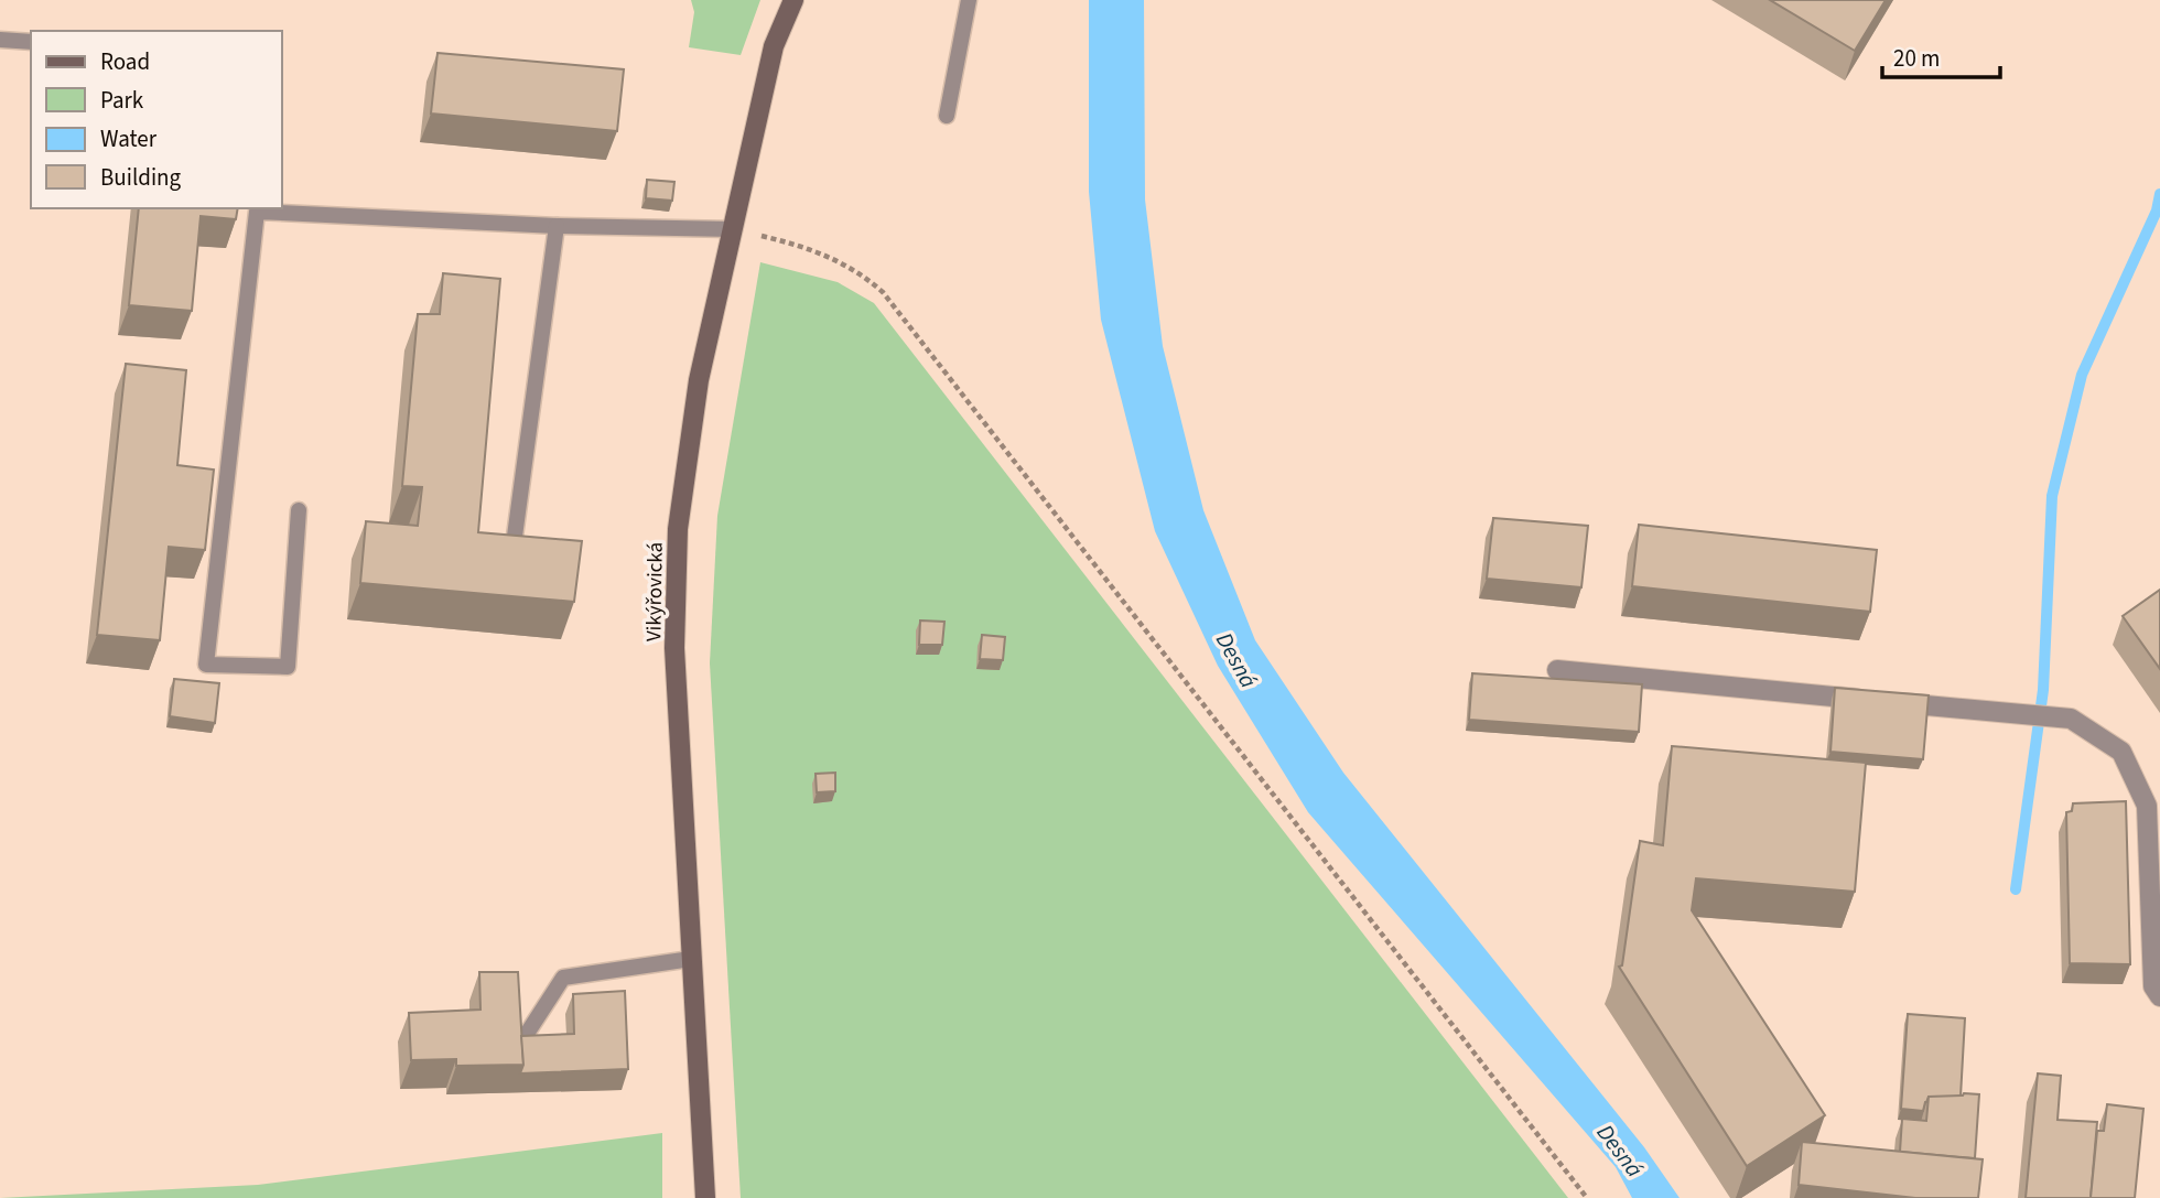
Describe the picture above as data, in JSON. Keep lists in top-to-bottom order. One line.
{"streets":{"street":["Vikýřovická"]},"water":["Desná"],"legend":["Road","Park","Water","Building"],"scale_bar":"20 m"}
